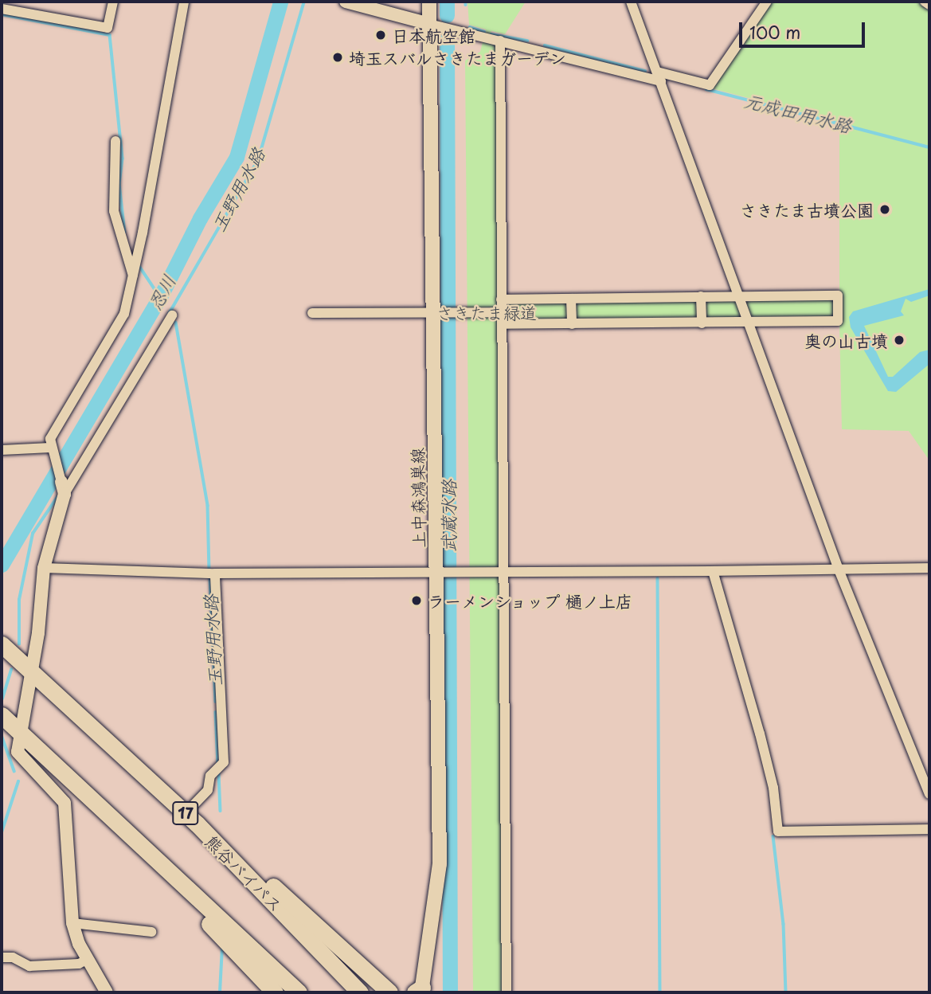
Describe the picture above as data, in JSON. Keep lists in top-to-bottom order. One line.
{"streets":{"highway":["17","熊谷バイパス"],"main road":["上中森鴻巣線"]},"crossings":[["17","熊谷バイパス"]],"water":["元成田用水路","玉野用水路","忍川","武蔵水路"],"parks":["さきたま緑道"],"places":["日本航空館","埼玉スバルさきたまガーデン","さきたま古墳公園","奥の山古墳","ラーメンショップ 樋ノ上店"],"scale_bar":"100 m"}
